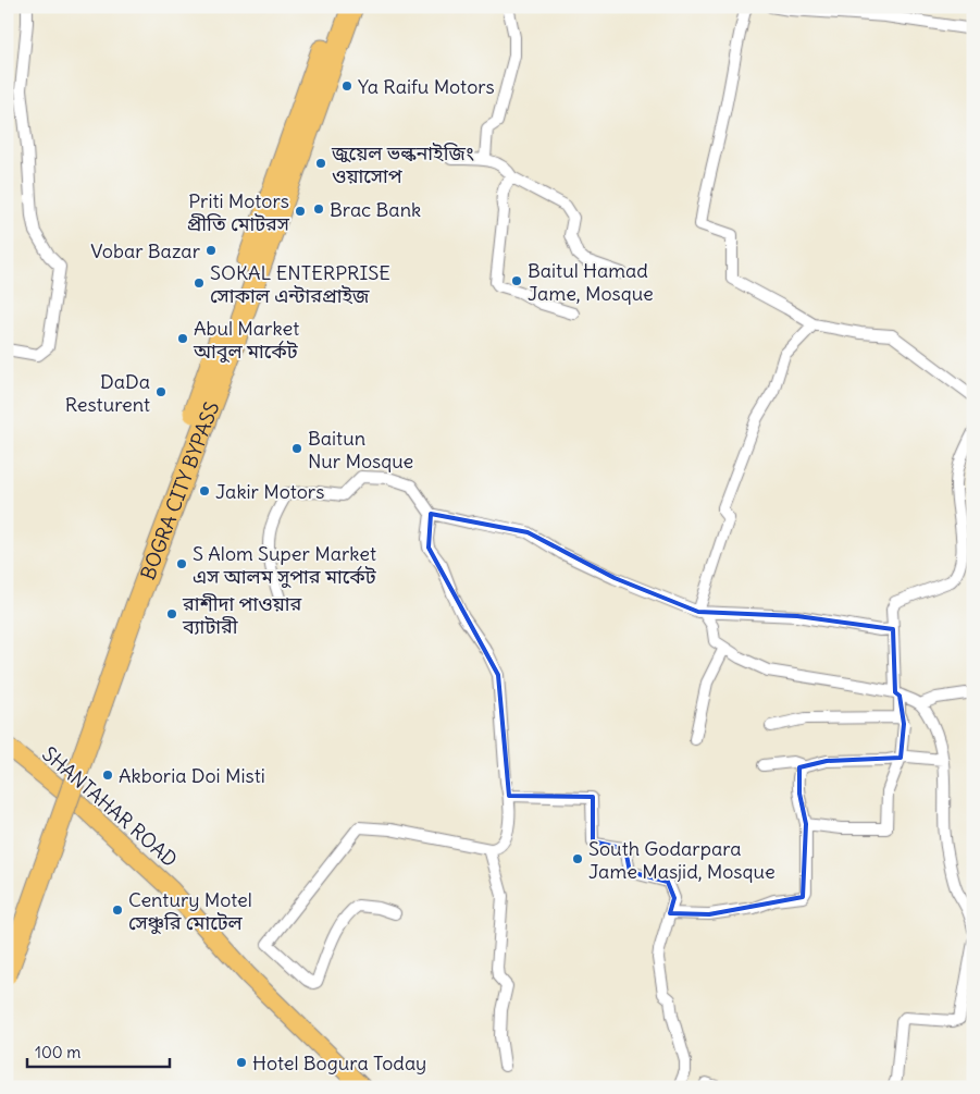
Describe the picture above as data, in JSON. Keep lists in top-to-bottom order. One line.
{"streets":{"highway":["BOGRA CITY BYPASS"],"main road":["SHANTAHAR ROAD"]},"places":["Ya Raifu Motors","জুয়েল ভল্কনাইজিং ওয়াসোপ","Brac Bank","Priti Motors প্রীতি মোটরস","Vobar Bazar","Baitul Hamad Jame, Mosque","SOKAL ENTERPRISE সোকাল এন্টারপ্রাইজ","Abul Market আবুল মার্কেট","DaDa Resturent","Baitun Nur Mosque","Jakir Motors","S Alom Super Market এস আলম সুপার মার্কেট","রাশীদা পাওয়ার ব্যাটারী","Akboria Doi Misti","South Godarpara Jame Masjid, Mosque","Century Motel সেঞ্চুরি মোটেল","Hotel Bogura Today"],"scale_bar":"100 m"}
